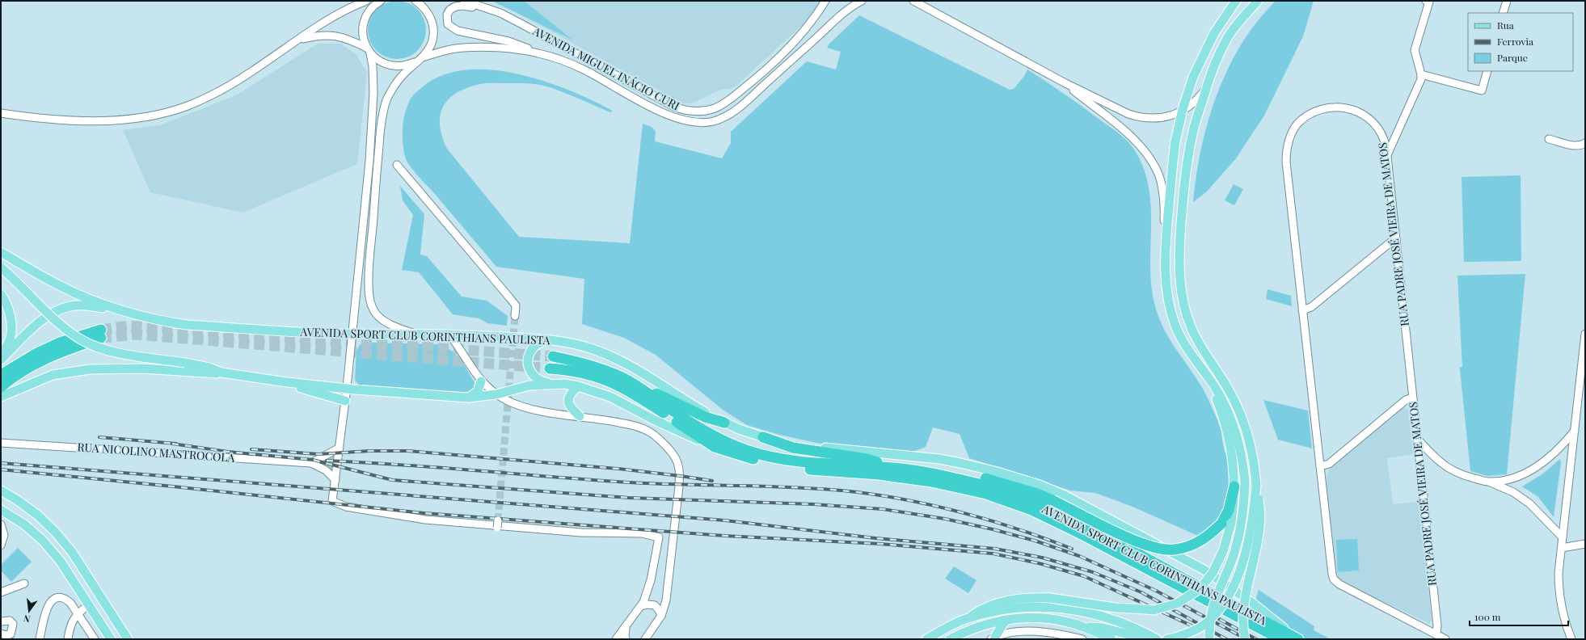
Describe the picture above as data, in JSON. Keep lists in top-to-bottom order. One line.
{"streets":{"highway":["AVENIDA SPORT CLUB CORINTHIANS PAULISTA"],"street":["AVENIDA MIGUEL INÁCIO CURI","RUA PADRE JOSÉ VIEIRA DE MATOS","RUA NICOLINO MASTROCOLA"]},"legend":["Rua","Ferrovia","Parque"],"scale_bar":"100 m","north":"bottom"}
